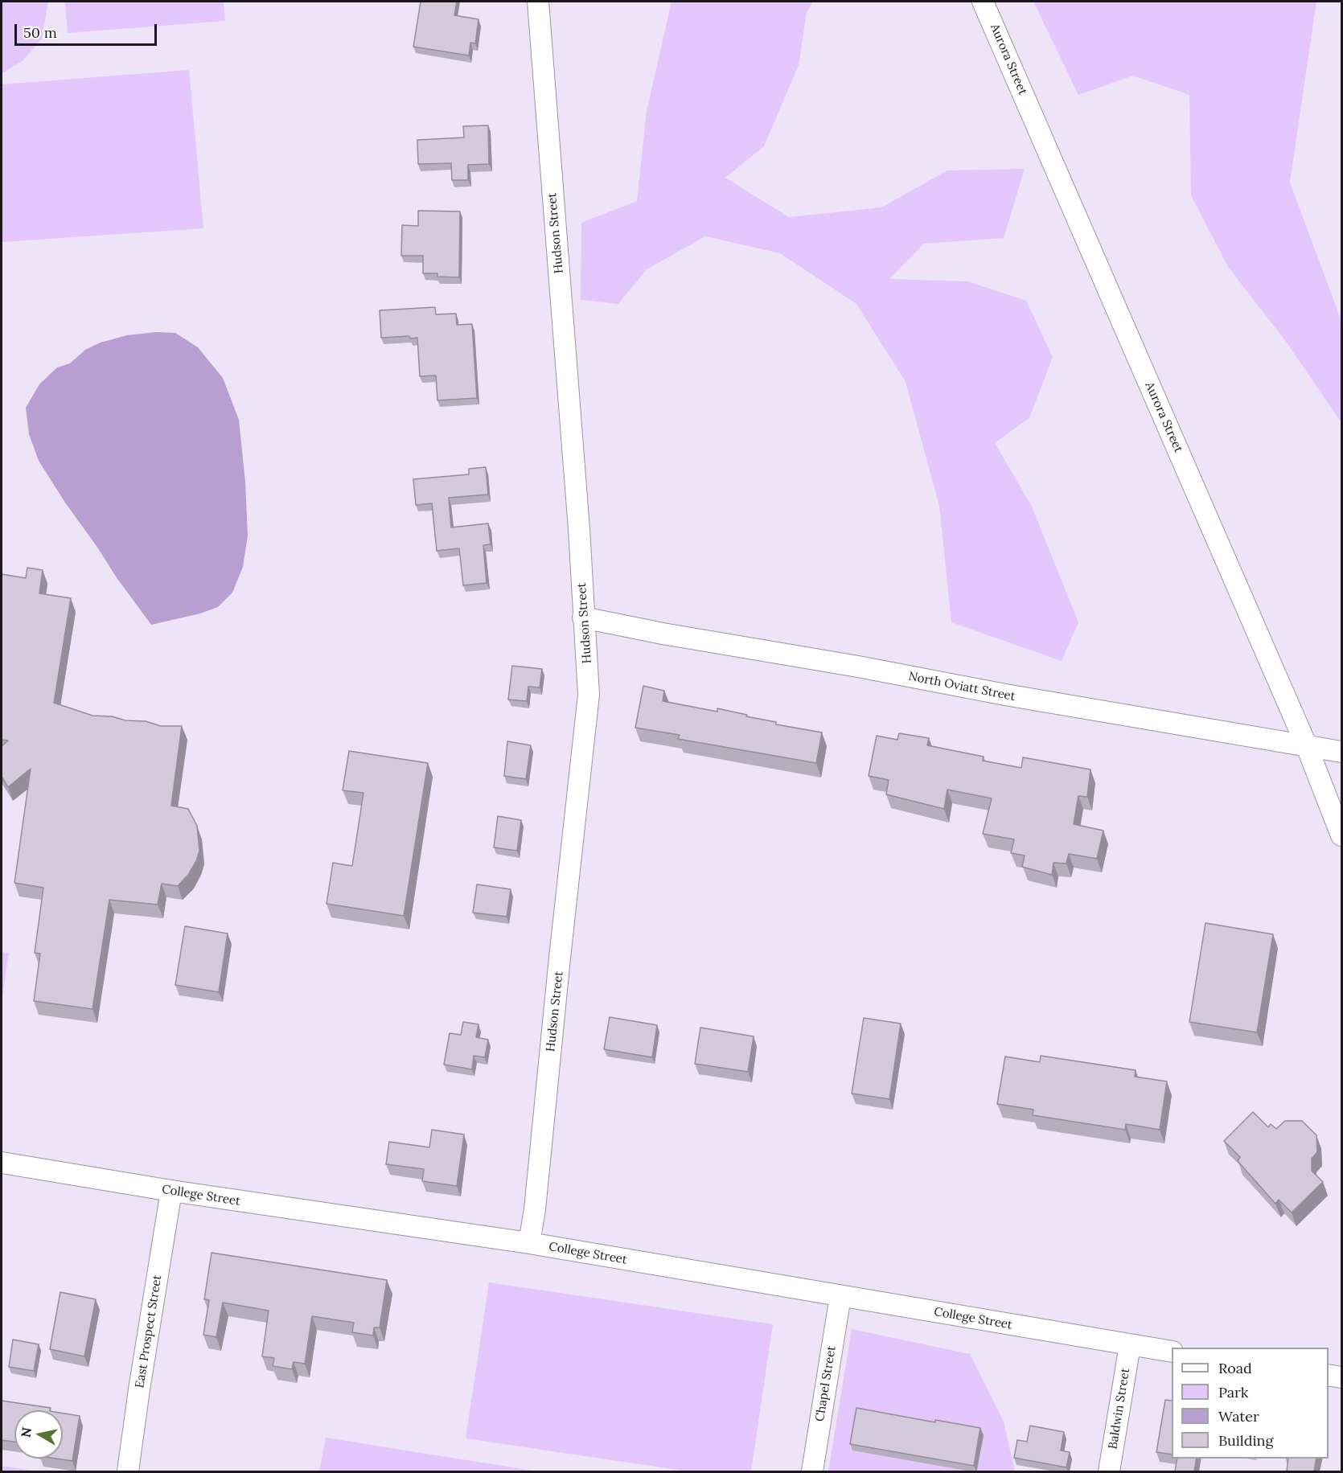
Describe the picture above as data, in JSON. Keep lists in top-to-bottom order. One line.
{"streets":{"street":["Aurora Street","Hudson Street","North Oviatt Street","College Street","East Prospect Street","Chapel Street","Baldwin Street"]},"crossings":[["Aurora Street","North Oviatt Street"],["Hudson Street","North Oviatt Street"],["Hudson Street","College Street"],["College Street","East Prospect Street"],["College Street","Chapel Street"],["College Street","Baldwin Street"]],"legend":["Road","Park","Water","Building"],"scale_bar":"50 m","north":"left"}
